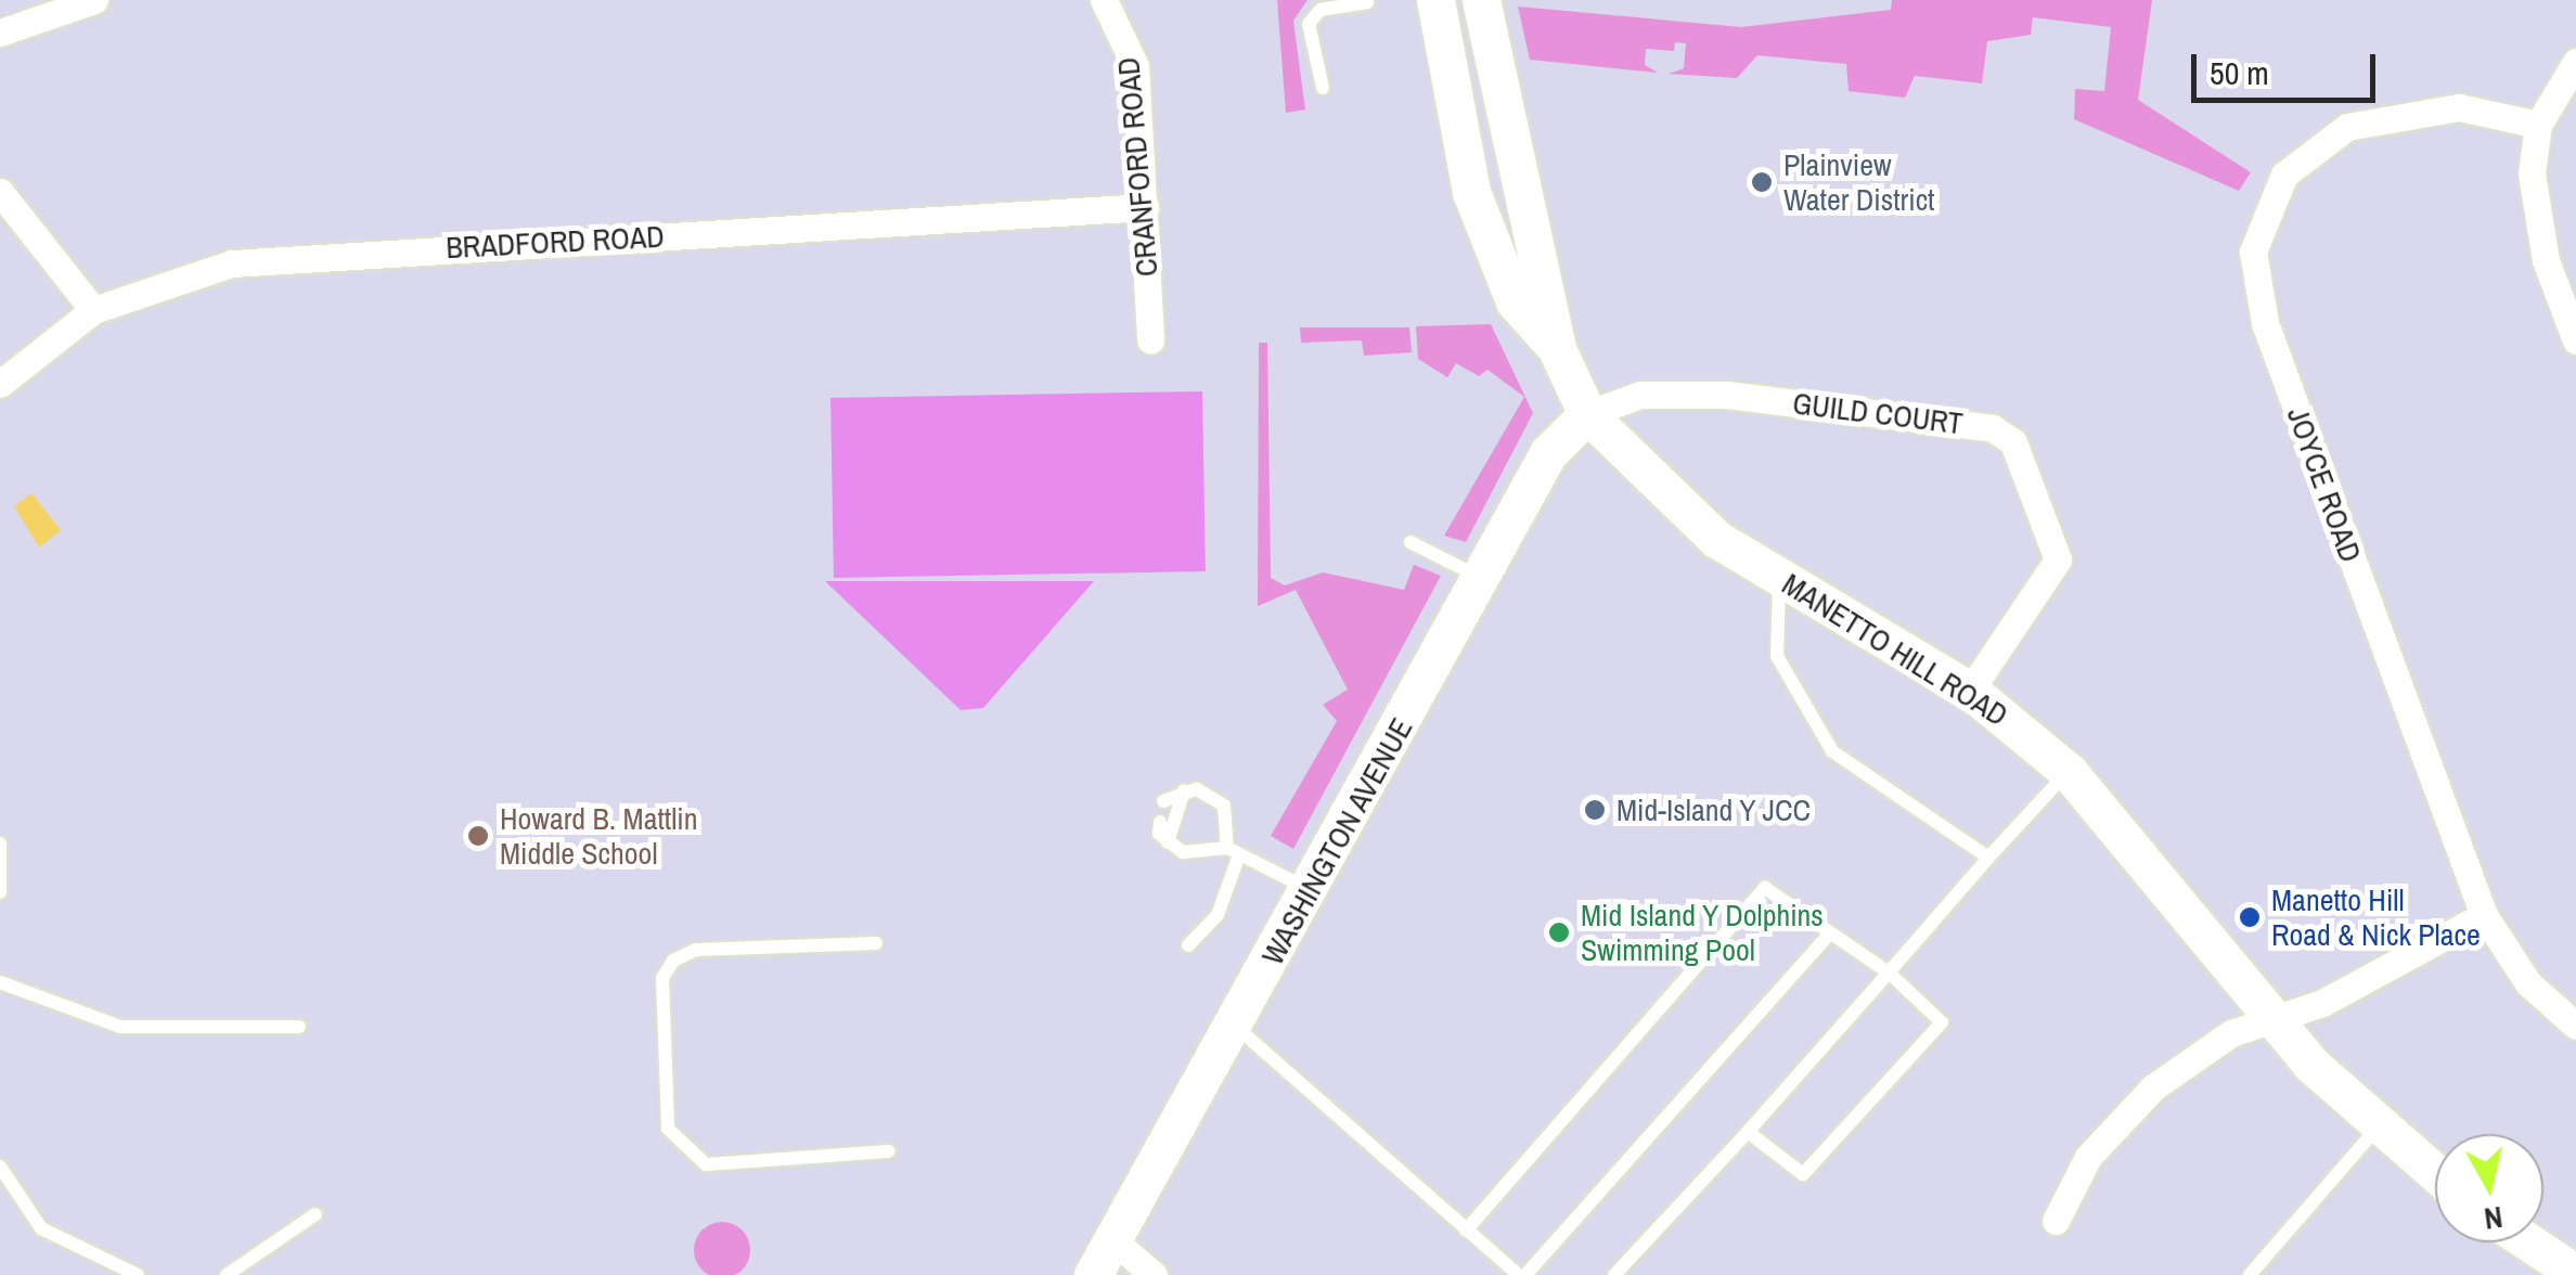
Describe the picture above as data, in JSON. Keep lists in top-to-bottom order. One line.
{"streets":{"main road":["MANETTO HILL ROAD","WASHINGTON AVENUE"],"street":["CRANFORD ROAD","BRADFORD ROAD","GUILD COURT","JOYCE ROAD"]},"crossings":[["CRANFORD ROAD","BRADFORD ROAD"],["GUILD COURT","MANETTO HILL ROAD"],["GUILD COURT","WASHINGTON AVENUE"],["MANETTO HILL ROAD","WASHINGTON AVENUE"]],"places":["Plainview Water District","Mid-Island Y JCC","Howard B. Mattlin Middle School","Manetto Hill Road & Nick Place","Mid Island Y Dolphins Swimming Pool"],"scale_bar":"50 m","north":"bottom"}
